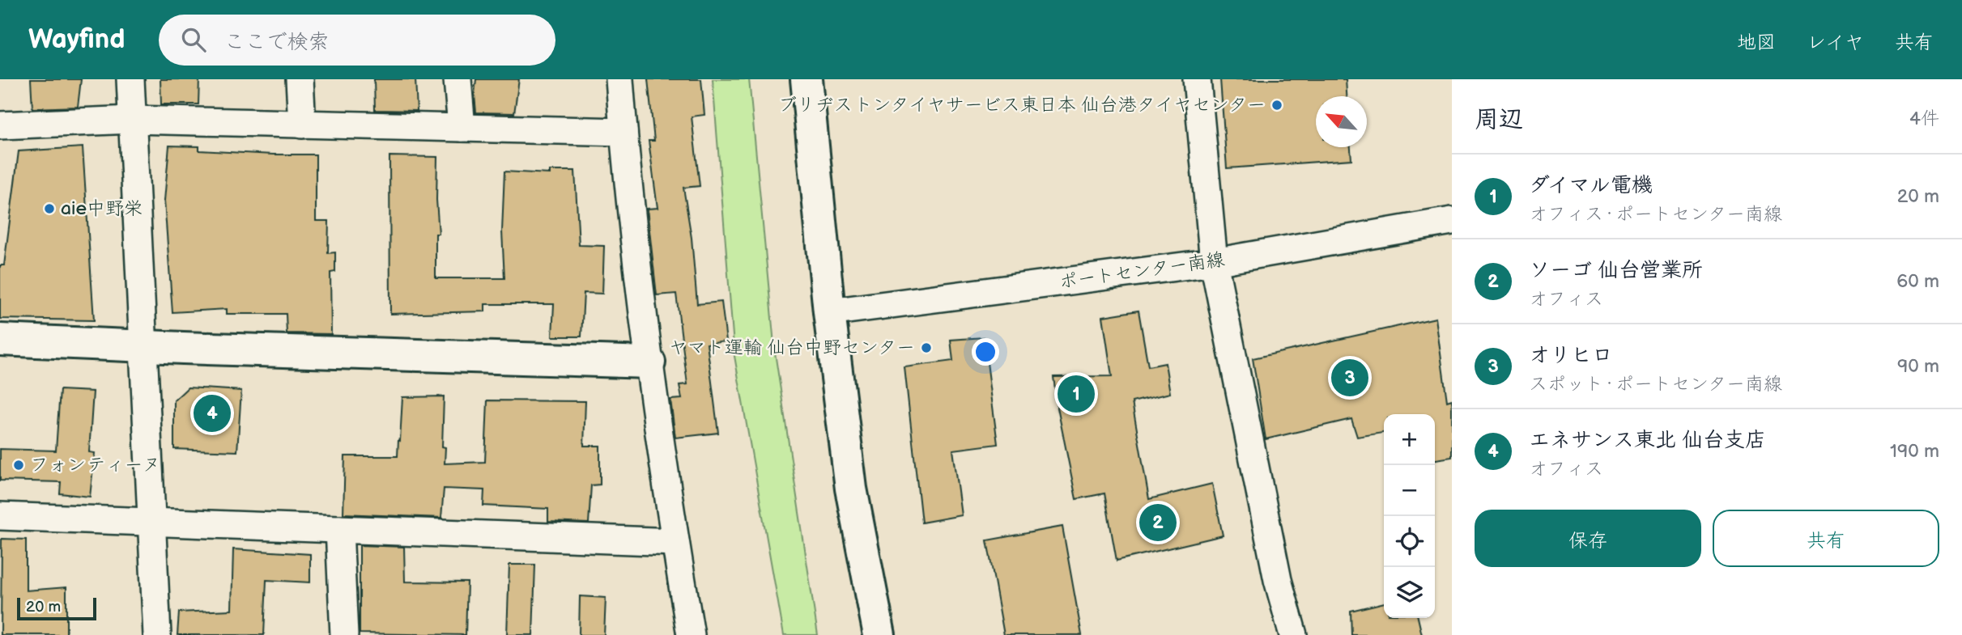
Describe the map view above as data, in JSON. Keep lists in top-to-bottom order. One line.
{"streets":{"street":["ポートセンター南線"]},"places":["ブリヂストンタイヤサービス東日本 仙台港タイヤセンター","aie中野栄","ヤマト運輸 仙台中野センター","フォンティーヌ"],"scale_bar":"20 m","north":"top left","page":{"header":"Wayfind","search":"ここで検索","nav":["地図","レイヤ","共有"],"heading":["周辺","4件"],"list":[{"mark":"1","name":"ダイマル電機","note":"オフィス · ポートセンター南線","value":"20 m"},{"mark":"2","name":"ソーゴ 仙台営業所","note":"オフィス","value":"60 m"},{"mark":"3","name":"オリヒロ","note":"スポット · ポートセンター南線","value":"90 m"},{"mark":"4","name":"エネサンス東北 仙台支店","note":"オフィス","value":"190 m"}],"pins":["3","1","4","2"],"map_buttons":["+","−"],"buttons":["保存","共有"],"scale":"20 m"}}
